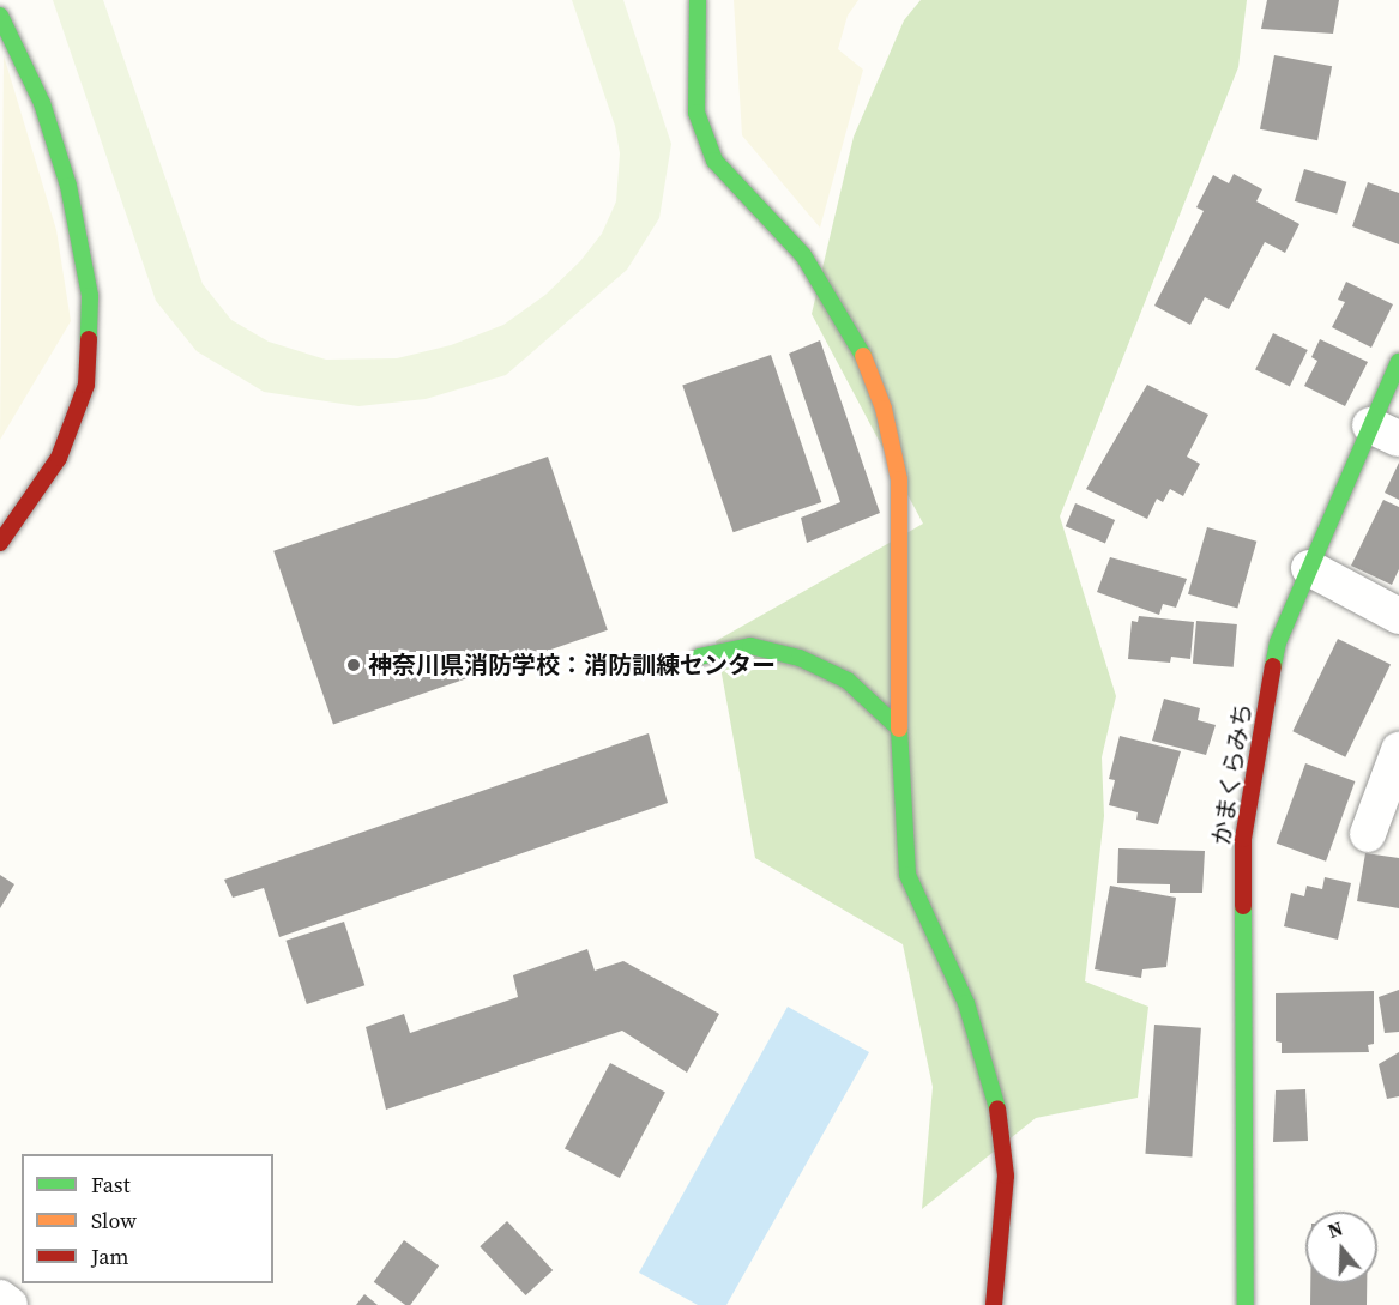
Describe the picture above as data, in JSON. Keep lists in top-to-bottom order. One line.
{"streets":{"street":["かまくらみち"]},"places":["神奈川県消防学校：消防訓練センター"],"legend":["Fast","Slow","Jam"],"north":"top"}
